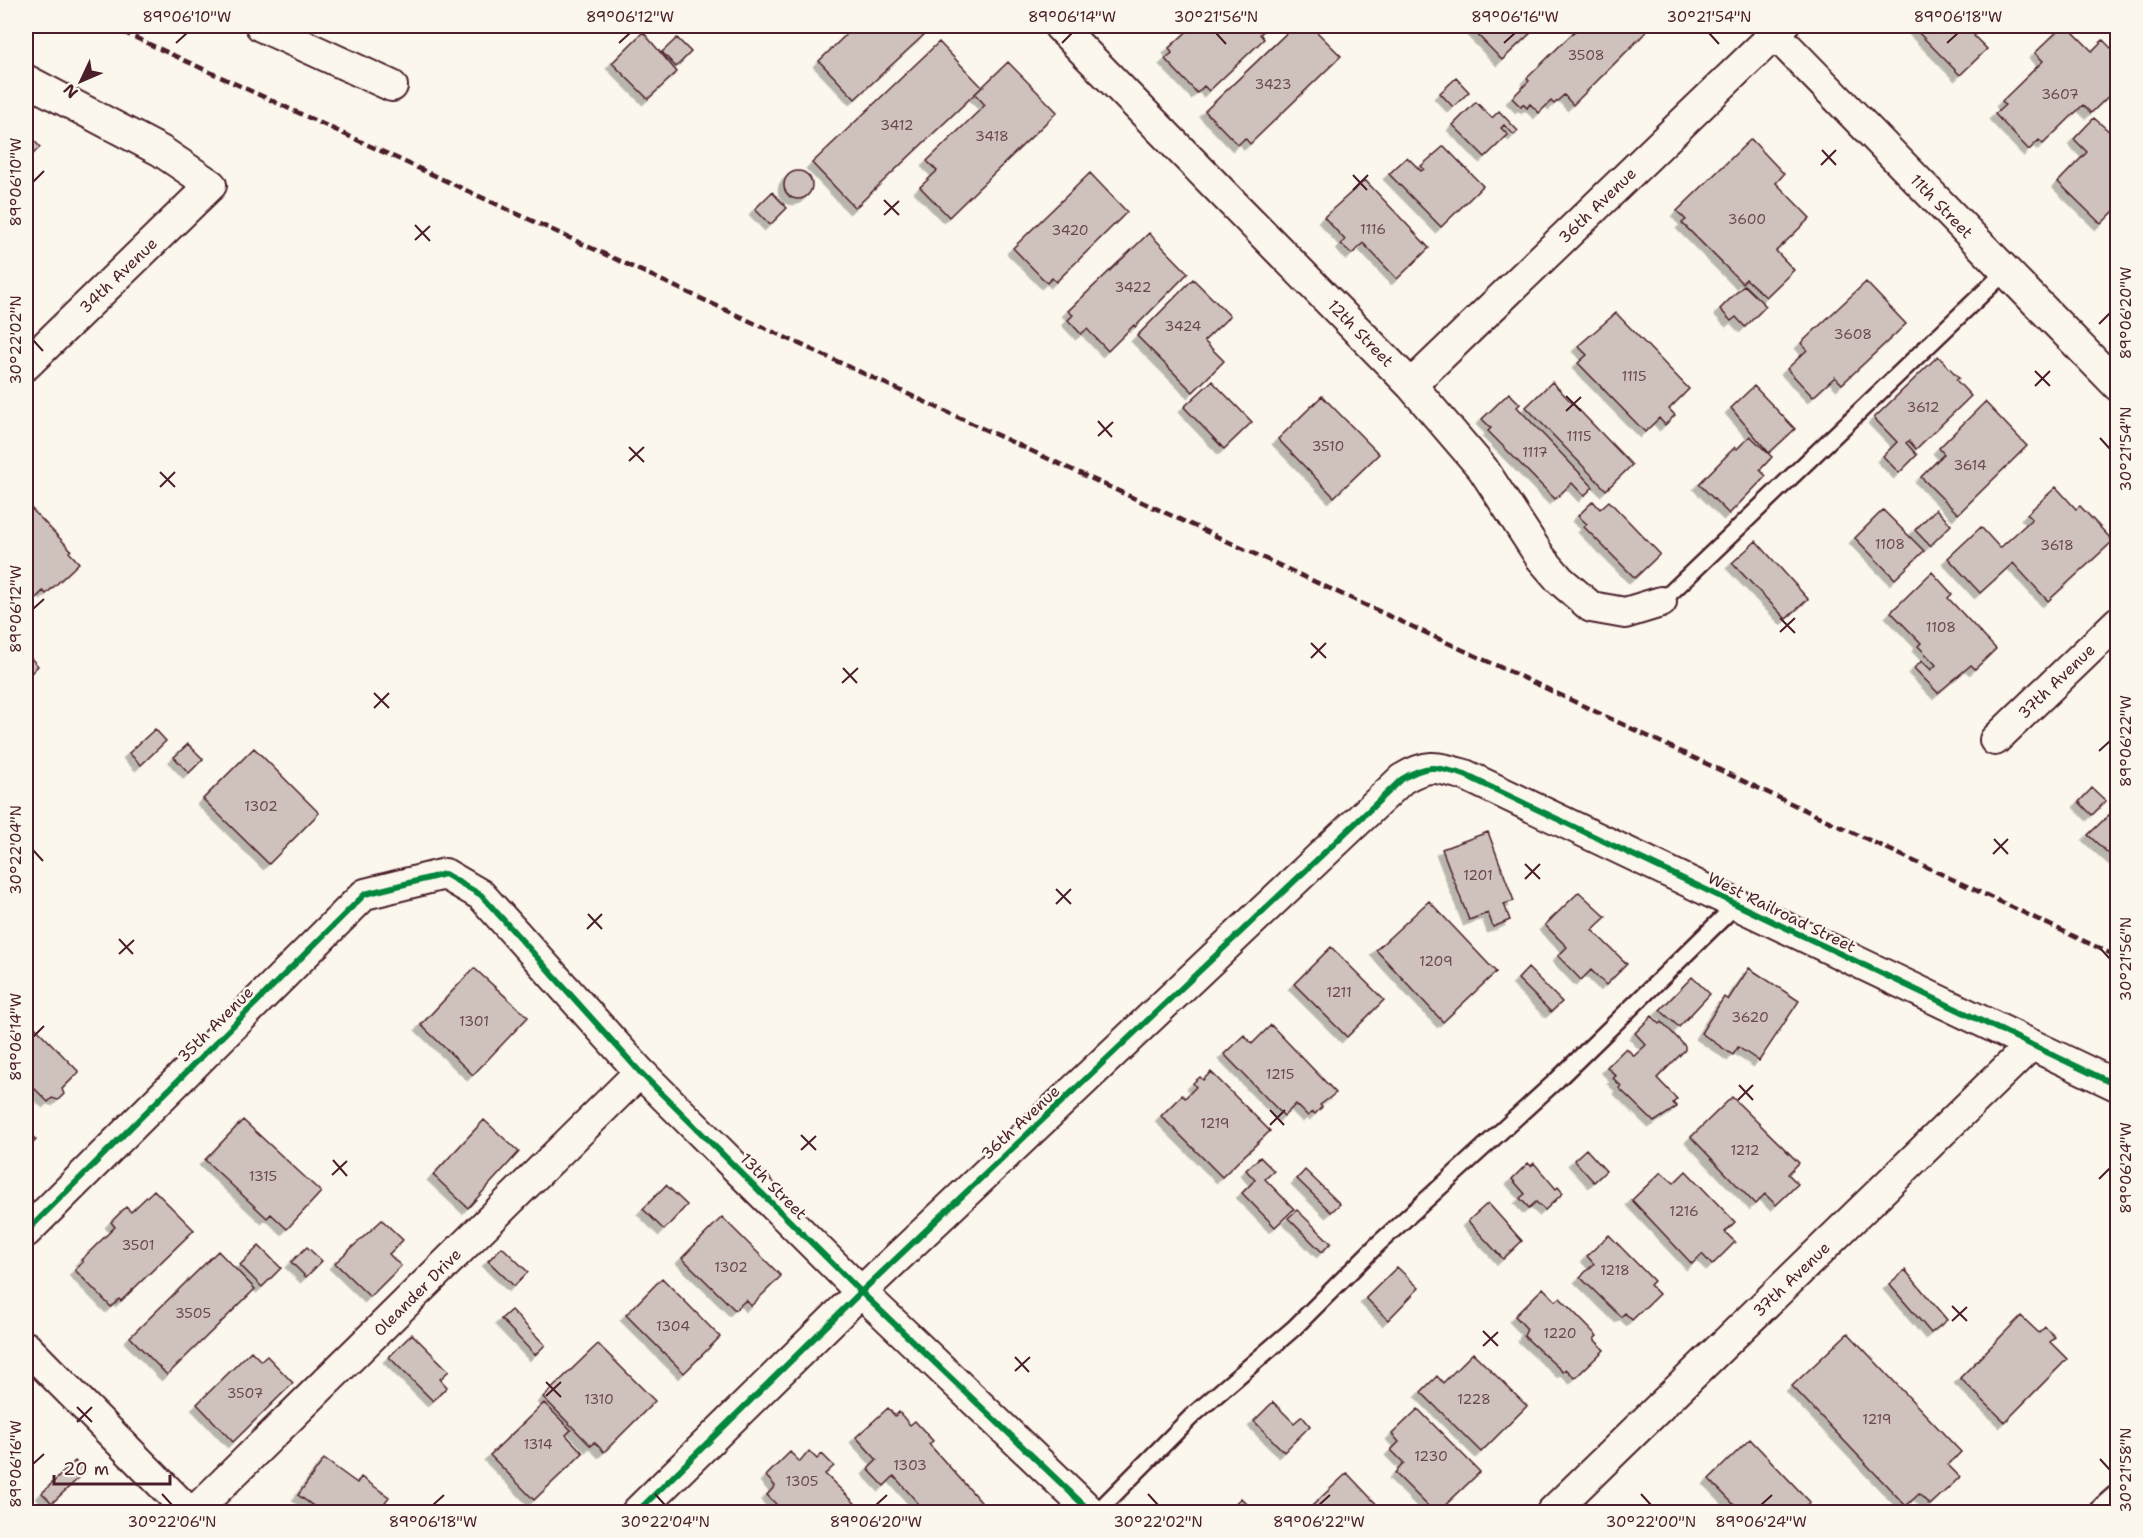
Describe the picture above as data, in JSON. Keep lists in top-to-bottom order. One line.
{"streets":{"street":["36th Avenue","11th Street","34th Avenue","12th Street","37th Avenue","West Railroad Street","35th Avenue","13th Street","Oleander Drive"]},"crossings":[["36th Avenue","11th Street"],["36th Avenue","12th Street"],["36th Avenue","West Railroad Street"],["36th Avenue","13th Street"],["37th Avenue","West Railroad Street"],["35th Avenue","13th Street"],["13th Street","Oleander Drive"]],"house_numbers":["3508","3423","3607","3412","3418","3600","1116","3420","3422","3424","3608","1115","3612","1115","3510","1117","3614","1108","3618","1108","1302","1201","1209","1211","3620","1301","1215","1219","1212","1315","1216","3501","1302","1218","3505","1304","1220","3507","1310","1228","1219","1314","1230","1303","1305"],"scale_bar":"20 m","north":"bottom left","coordinates":["89°06'10\"W","89°06'12\"W","89°06'14\"W","30°21'56\"N","89°06'16\"W","30°21'54\"N","89°06'18\"W","89°06'20\"W","30°22'02\"N","89°06'22\"W","30°22'04\"N","89°06'24\"W","30°21'58\"N","30°22'06\"N","30°22'00\"N"]}
